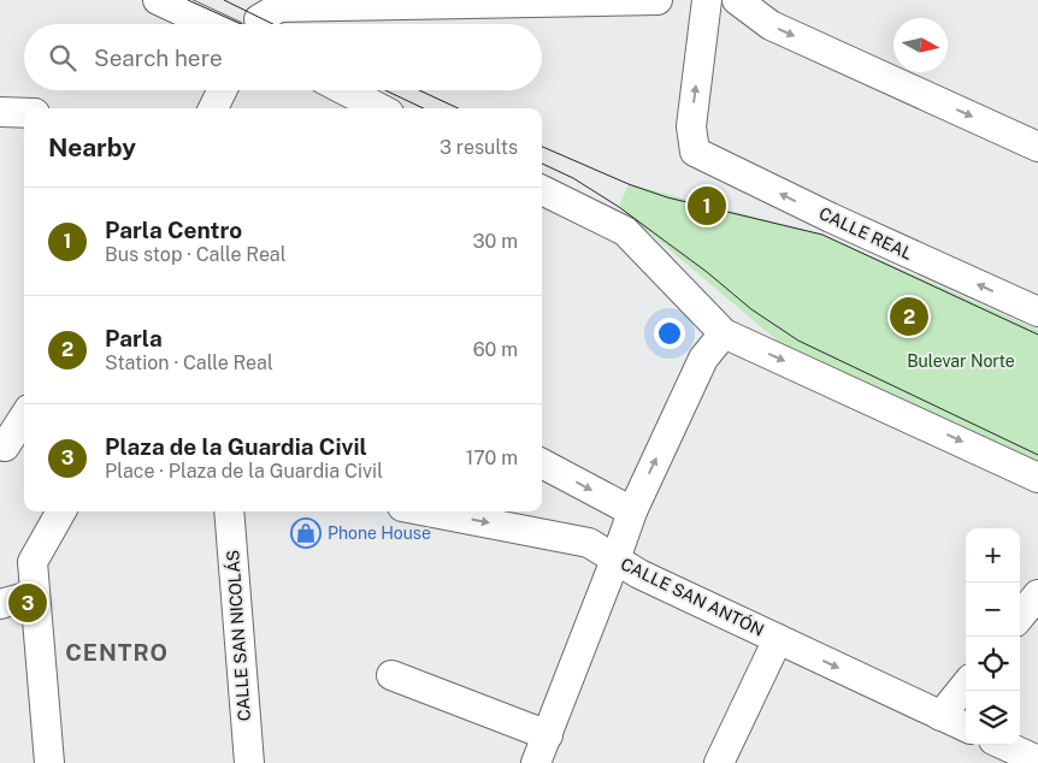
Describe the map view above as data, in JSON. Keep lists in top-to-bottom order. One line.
{"streets":{"street":["CALLE REAL","CALLE SAN ANTÓN","CALLE SAN NICOLÁS"]},"districts":["CENTRO"],"parks":["Bulevar Norte"],"places":{"shop":["Phone House"]},"north":"right","page":{"search":"Search here","heading":["Nearby","3 results"],"pins":["1","2","3"],"list":[{"mark":"1","name":"Parla Centro","note":"Bus stop · Calle Real","value":"30 m"},{"mark":"2","name":"Parla","note":"Station · Calle Real","value":"60 m"},{"mark":"3","name":"Plaza de la Guardia Civil","note":"Place · Plaza de la Guardia Civil","value":"170 m"}],"map_buttons":["+","−"]}}
